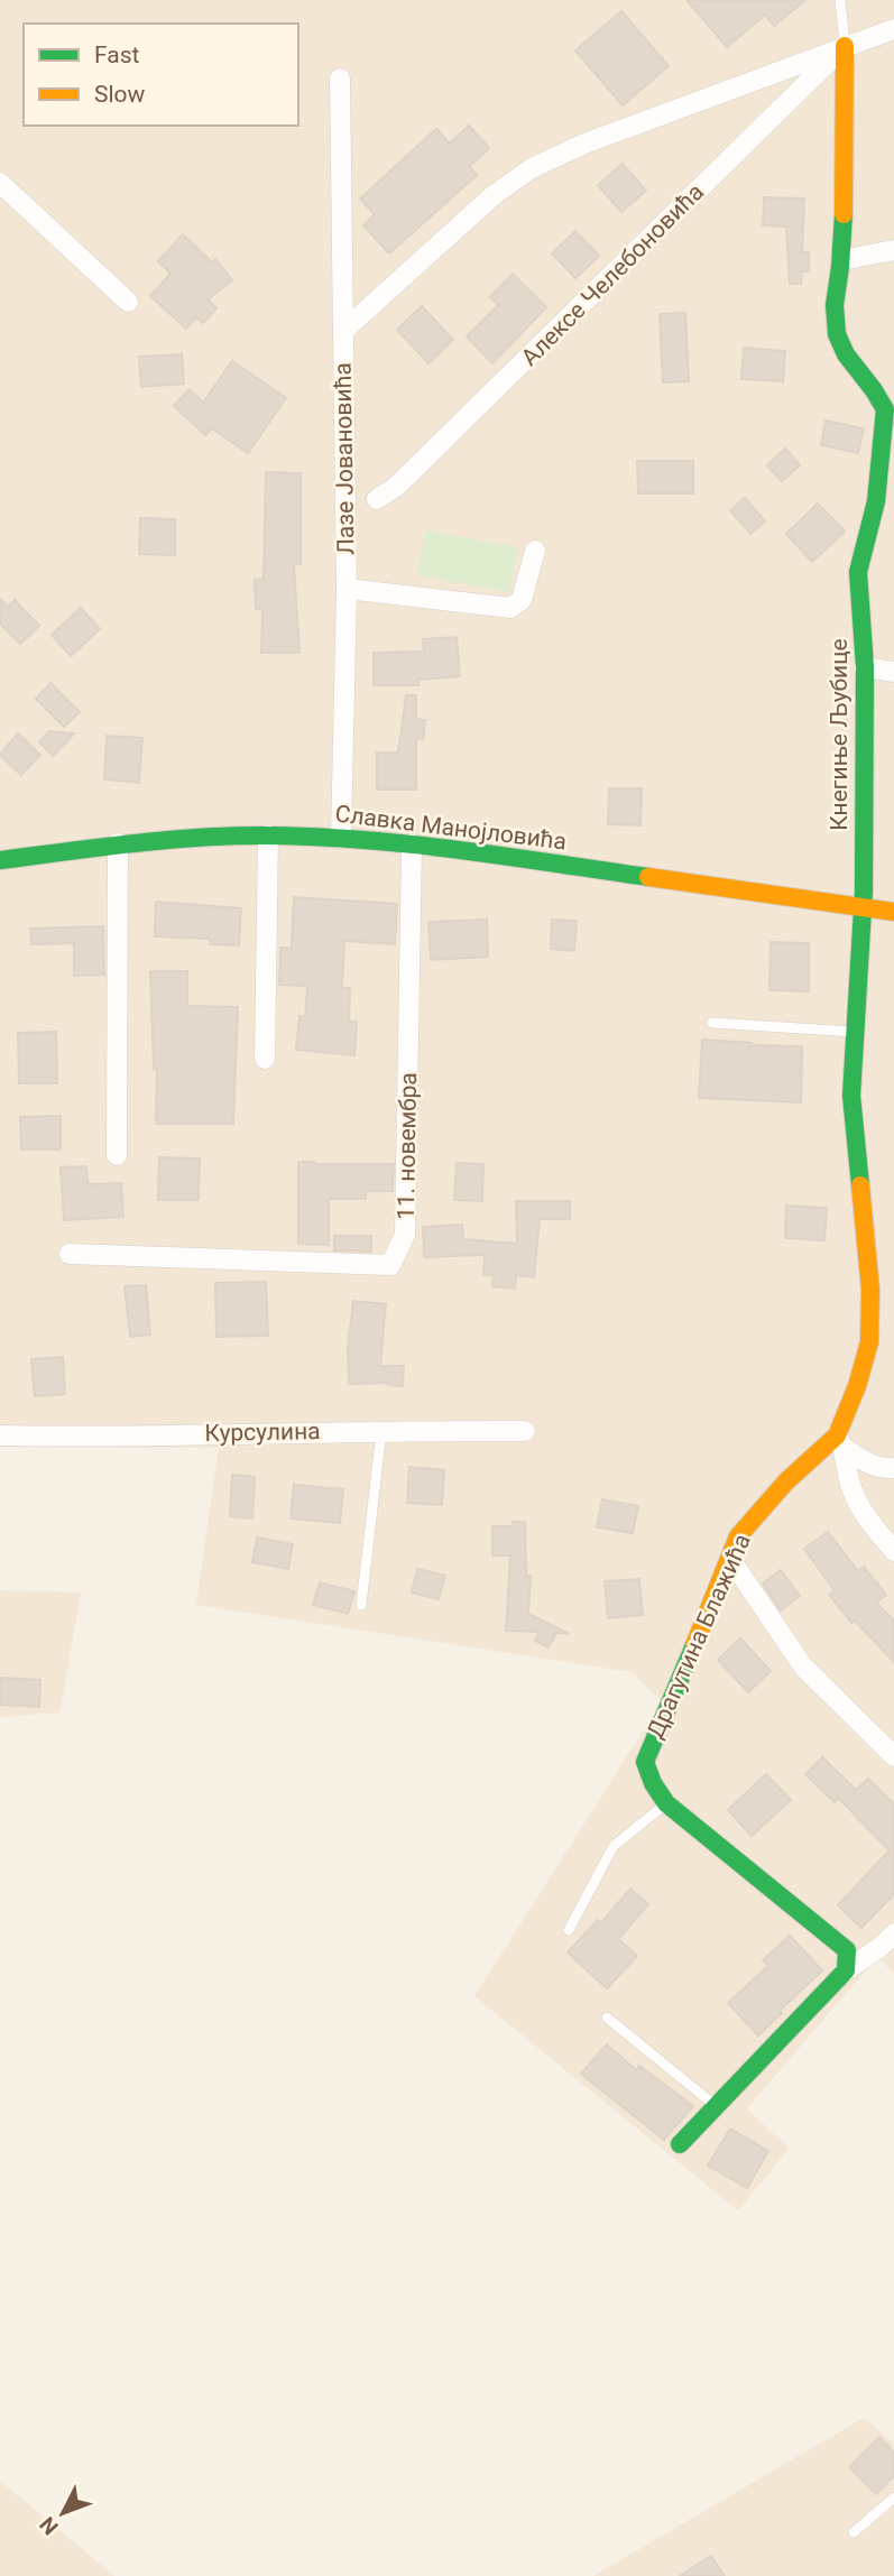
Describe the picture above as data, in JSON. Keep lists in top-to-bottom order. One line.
{"streets":{"street":["Алексе Челебоновића","Лазе Јовановића","Кнегиње Љубице","Славка Манојловића","11. новембра","Курсулина","Драгутина Блажића"]},"crossings":[["Алексе Челебоновића","Лазе Јовановића"],["Алексе Челебоновића","Кнегиње Љубице"],["Лазе Јовановића","Славка Манојловића"],["Кнегиње Љубице","Славка Манојловића"],["Кнегиње Љубице","Драгутина Блажића"],["Славка Манојловића","11. новембра"]],"legend":["Fast","Slow"],"north":"bottom left"}
